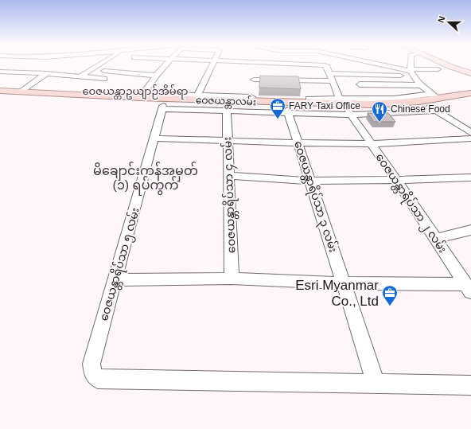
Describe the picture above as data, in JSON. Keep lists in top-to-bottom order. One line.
{"streets":{"main road":["ဝေဇယန္တာလမ်း"],"street":["ဝေဇယန္တာရိပ်သာ ၄ လမ်း","ဝေဇယန္တာရိပ်သာ ၃ လမ်း","ဝေဇယန္တာရိပ်သာ ၂ လမ်း","ဝေဇယန္တာရိပ်သာ ၅ လမ်း"]},"crossings":[["ဝေဇယန္တာလမ်း","ဝေဇယန္တာရိပ်သာ ၄ လမ်း"],["ဝေဇယန္တာလမ်း","ဝေဇယန္တာရိပ်သာ ၃ လမ်း"],["ဝေဇယန္တာလမ်း","ဝေဇယန္တာရိပ်သာ ၂ လမ်း"],["ဝေဇယန္တာလမ်း","ဝေဇယန္တာရိပ်သာ ၅ လမ်း"],["ဝေဇယန္တာရိပ်သာ ၃ လမ်း","ဝေဇယန္တာရိပ်သာ ၅ လမ်း"]],"districts":["ဝေဇယန္တာဥယျာဉ်အိမ်ရာ","မိချောင်းကန်အမှတ် (၁) ရပ်ကွက်"],"places":{"office":["FARY Taxi Office","Esri Myanmar Co., Ltd"],"restaurant":["Chinese Food"]},"north":"left"}
